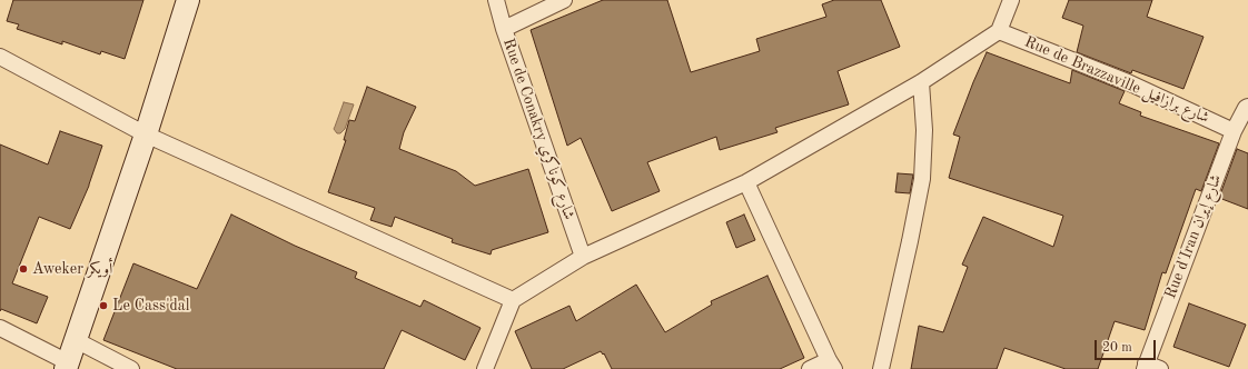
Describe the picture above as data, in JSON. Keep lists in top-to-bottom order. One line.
{"streets":{"street":["Rue de Brazzaville شارع برازافيل","Rue de Conakry شارع كوناكري","Rue d'Iran شارع إيران"]},"crossings":[["Rue de Brazzaville شارع برازافيل","Rue d'Iran شارع إيران"]],"places":["Aweker أويكر","Le Cass'dal"],"scale_bar":"20 m"}
